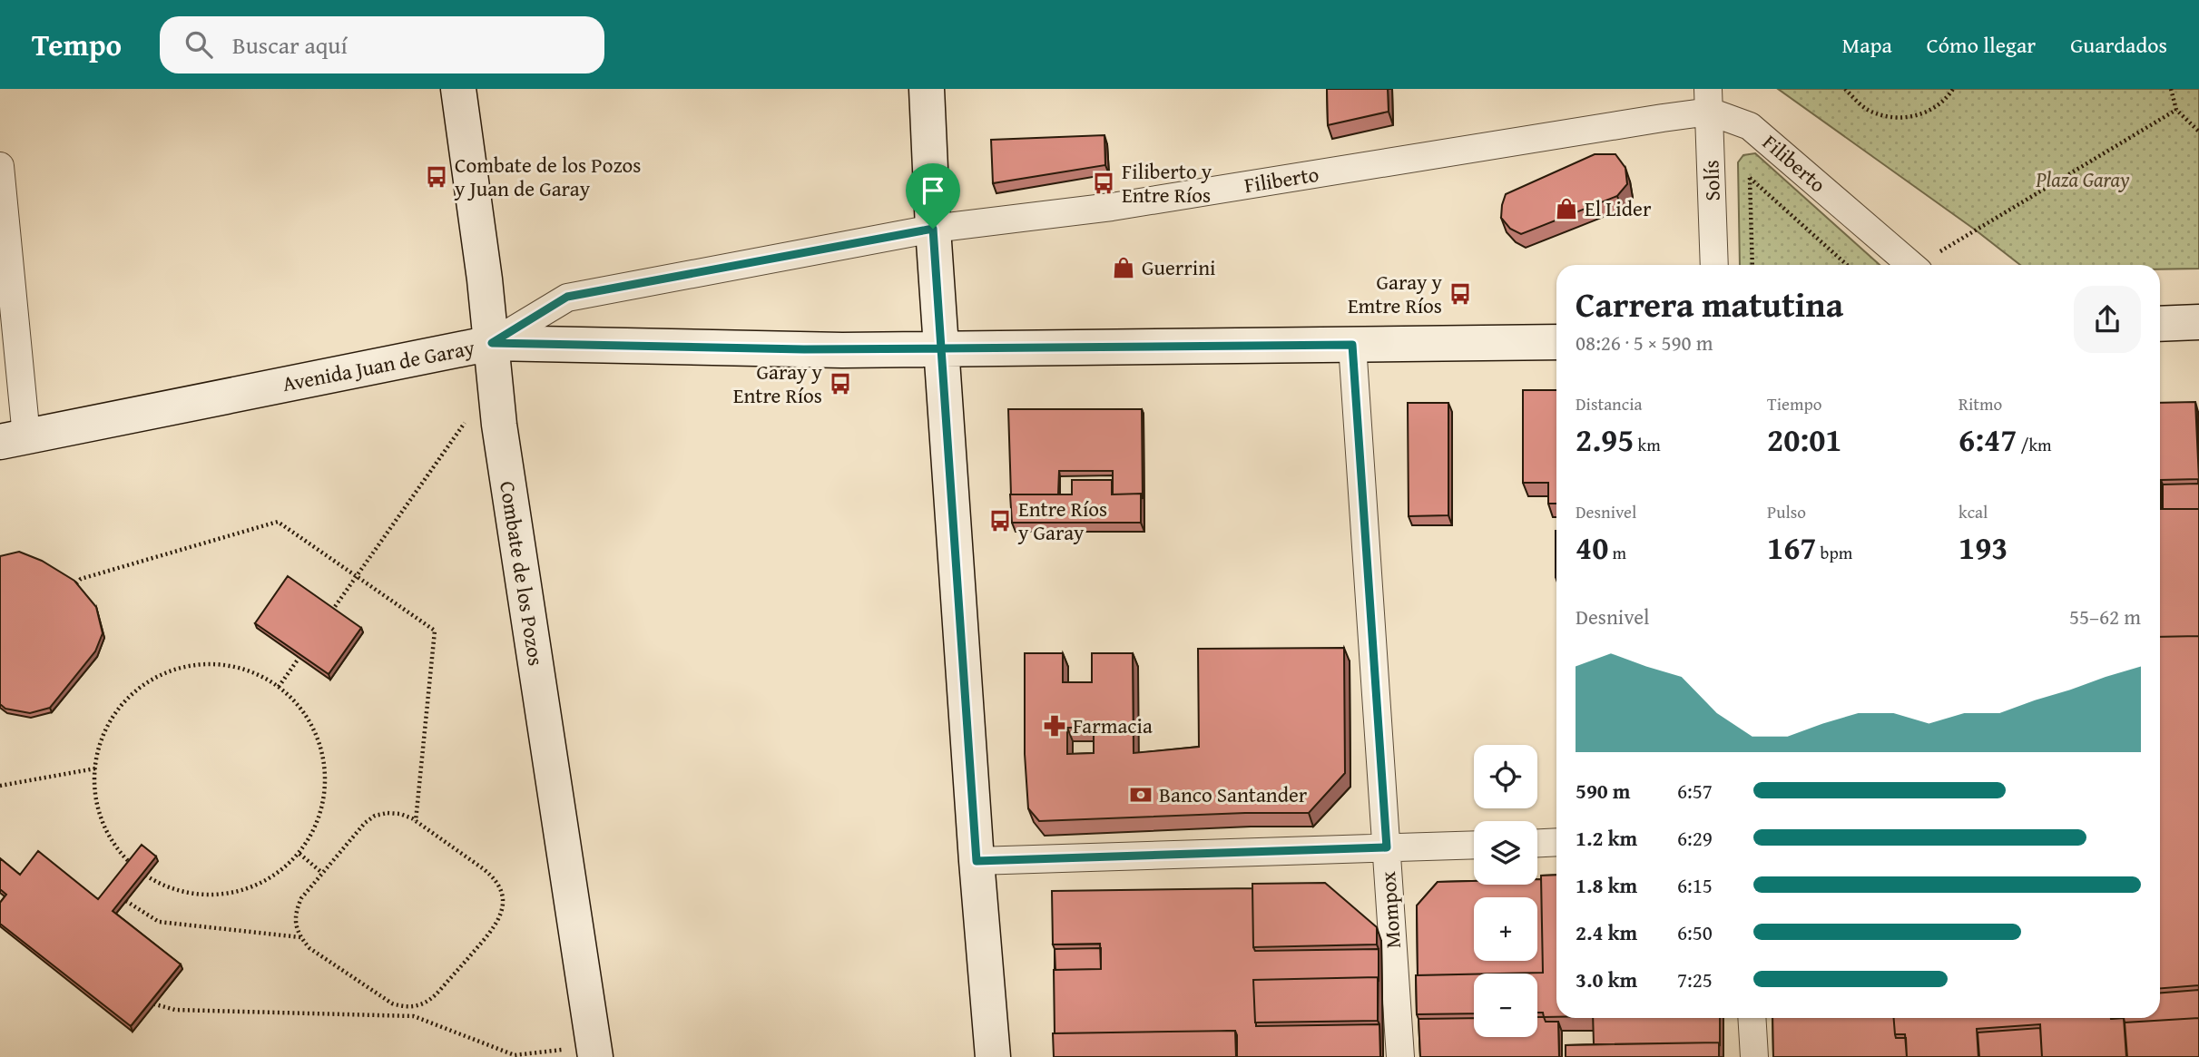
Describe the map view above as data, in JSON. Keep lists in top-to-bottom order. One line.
{"streets":{"main road":["Avenida Juan de Garay","Combate de los Pozos"],"street":["Filiberto","Solís","Mompox"]},"crossings":[["Filiberto","Solís"],["Filiberto","Avenida Juan de Garay"],["Filiberto","Combate de los Pozos"],["Avenida Juan de Garay","Combate de los Pozos"],["Avenida Juan de Garay","Mompox"]],"parks":["Plaza Garay"],"places":{"bus stop":["Combate de los Pozos y Juan de Garay","Filiberto y Entre Ríos","Garay y Emtre Ríos","Garay y Entre Ríos","Entre Ríos y Garay"],"shop":["El Lider","Guerrini"],"pharmacy":["Farmacia"],"bank":["Banco Santander"]},"page":{"header":"Tempo","search":"Buscar aquí","nav":["Mapa","Cómo llegar","Guardados"],"heading":["Carrera matutina","08:26 · 5 × 590 m"],"stats":[["Distancia","2.95 km"],["Tiempo","20:01"],["Ritmo","6:47 /km"],["Desnivel","40 m"],["Pulso","167 bpm"],["kcal","193"]],"chart":["Desnivel","55–62 m"],"map_buttons":["+","−"],"list":[{"name":"590 m","note":"6:57"},{"name":"1.2 km","note":"6:29"},{"name":"1.8 km","note":"6:15"},{"name":"2.4 km","note":"6:50"},{"name":"3.0 km","note":"7:25"}]}}
